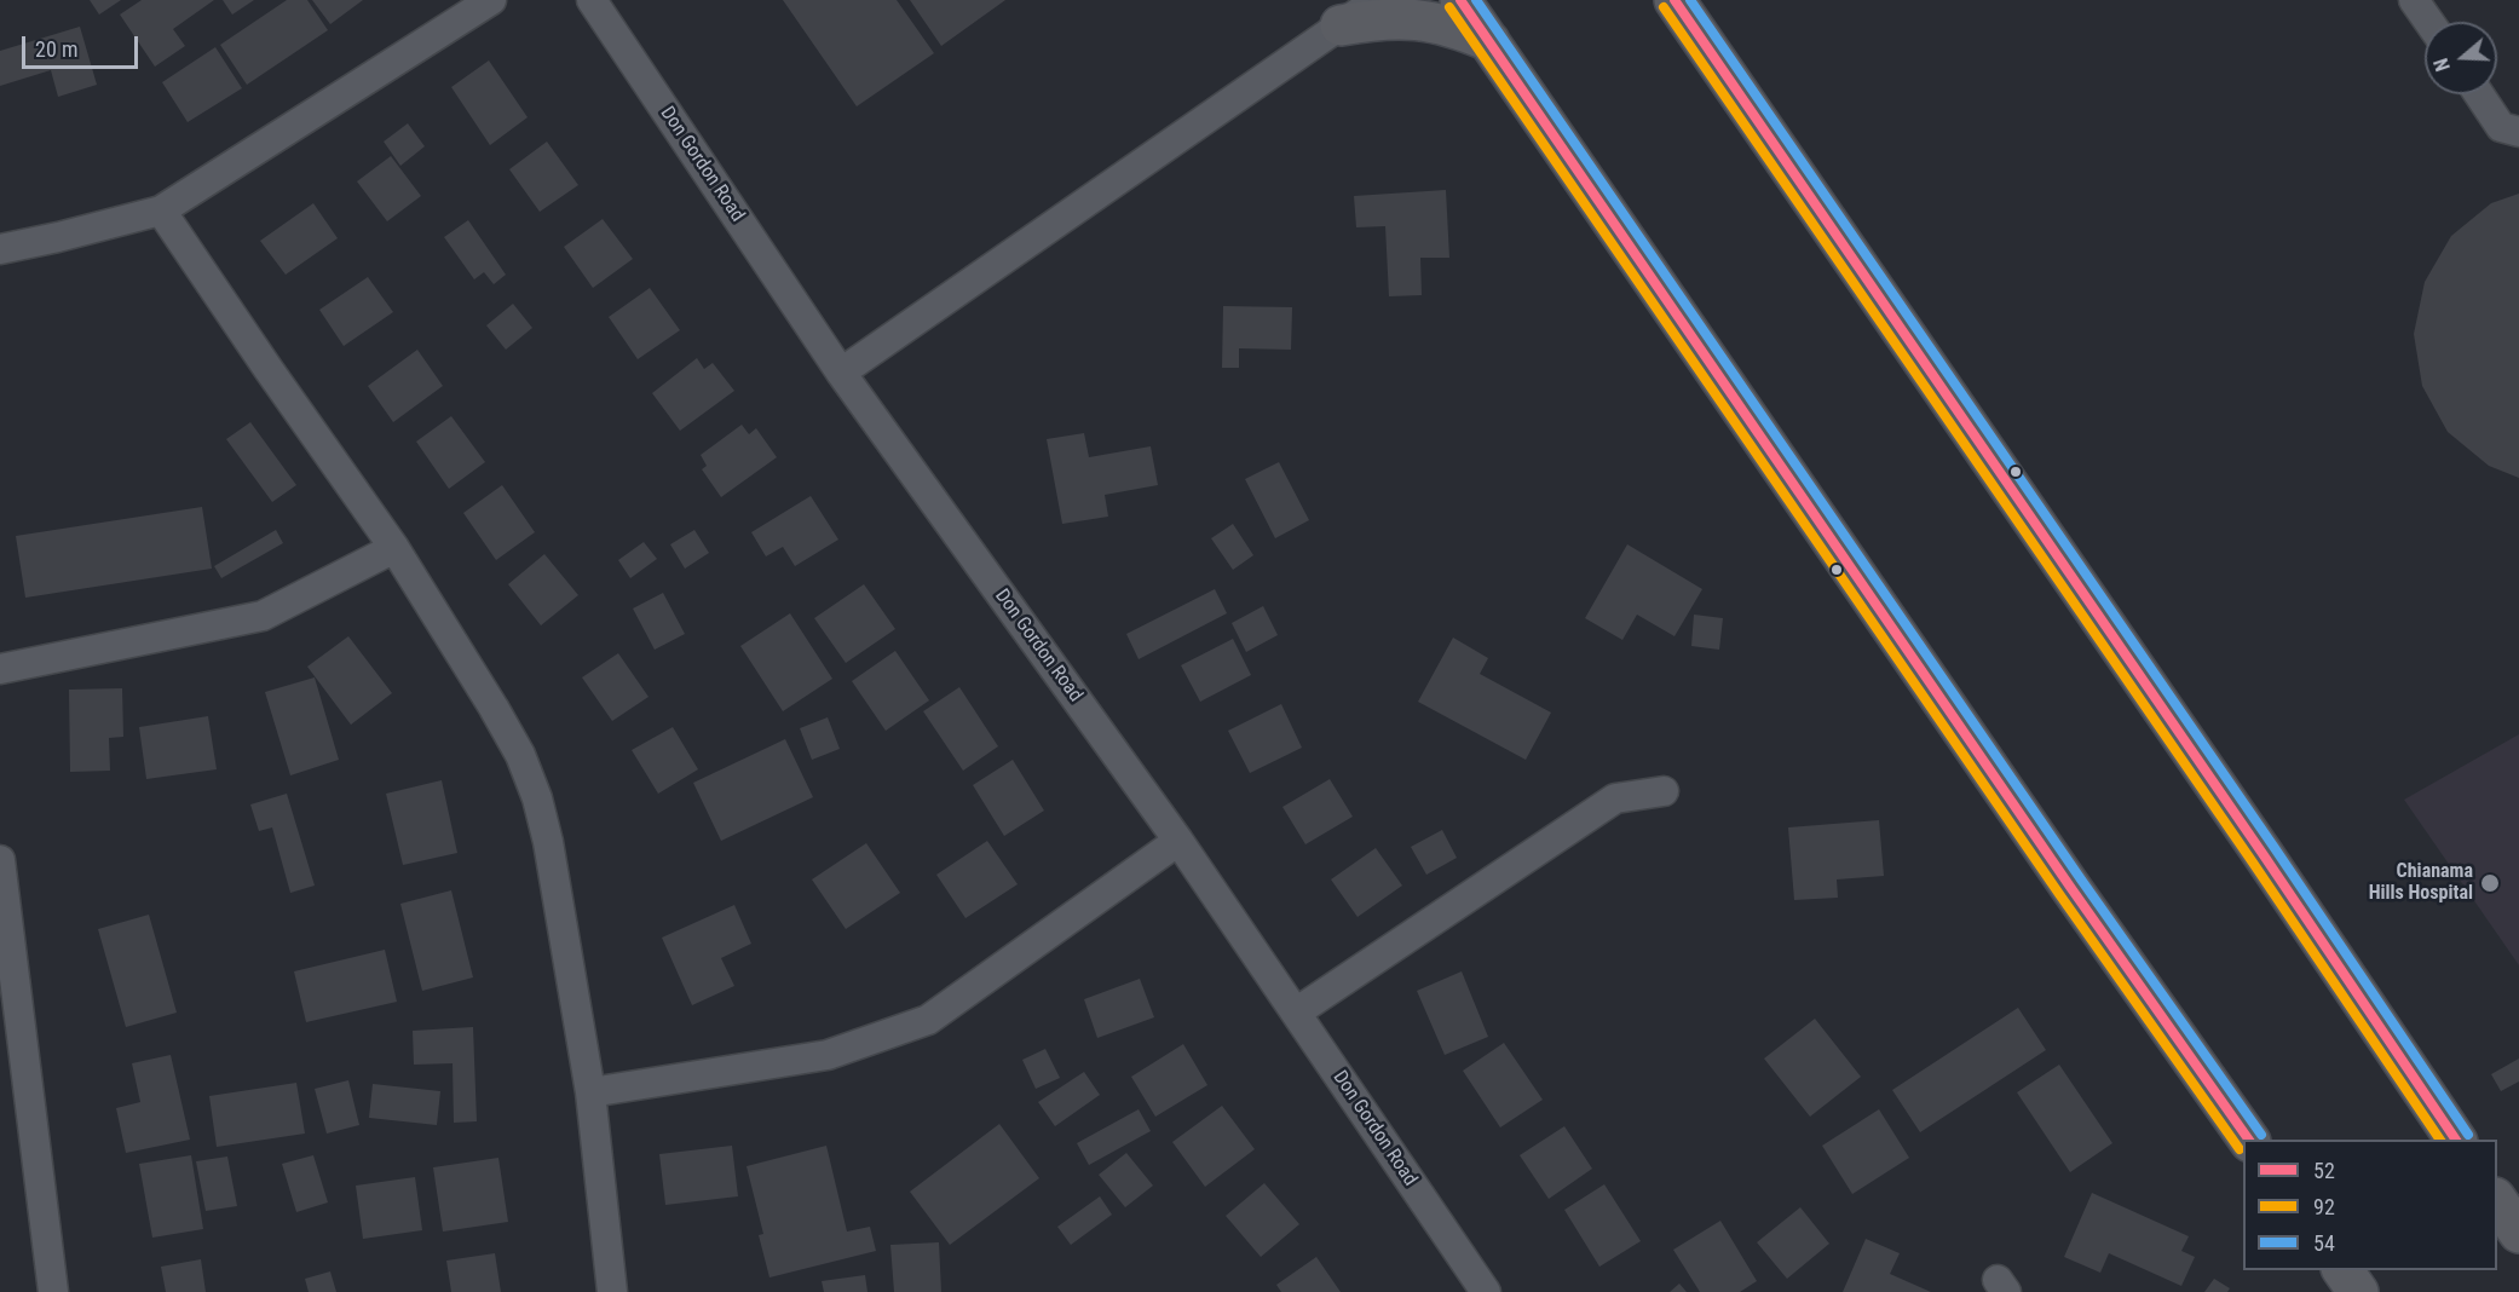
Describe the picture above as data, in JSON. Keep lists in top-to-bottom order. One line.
{"streets":{"street":["Don Gordon Road"]},"places":["Chianama Hills Hospital"],"lines":["transit line 52","transit line 54","transit line 92"],"legend":["52","92","54"],"scale_bar":"20 m","north":"left"}
